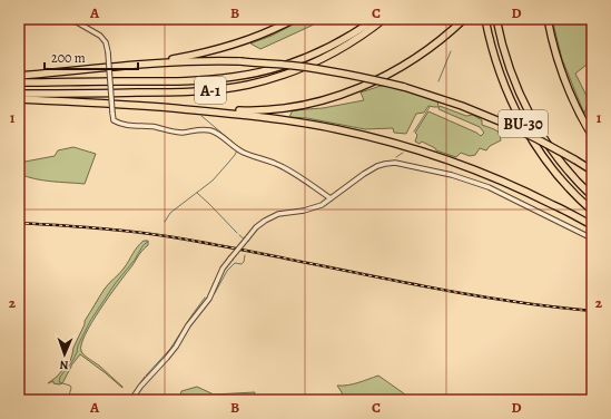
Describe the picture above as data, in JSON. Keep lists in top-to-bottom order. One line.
{"streets":{"highway":["A-1","BU-30"]},"scale_bar":"200 m","north":"bottom","grid":{"columns":["A","B","C","D"],"rows":["1","2"]}}
